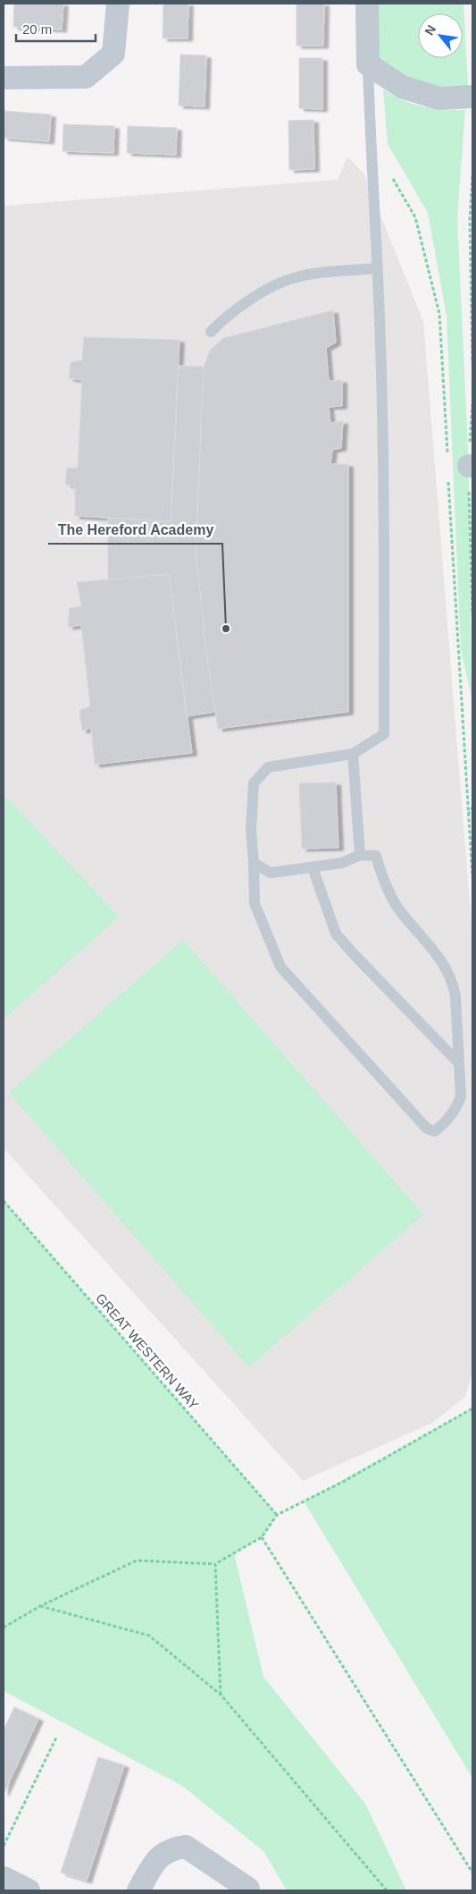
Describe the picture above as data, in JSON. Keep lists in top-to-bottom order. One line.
{"streets":{"path":["GREAT WESTERN WAY"]},"places":["The Hereford Academy"],"scale_bar":"20 m","north":"top left"}
